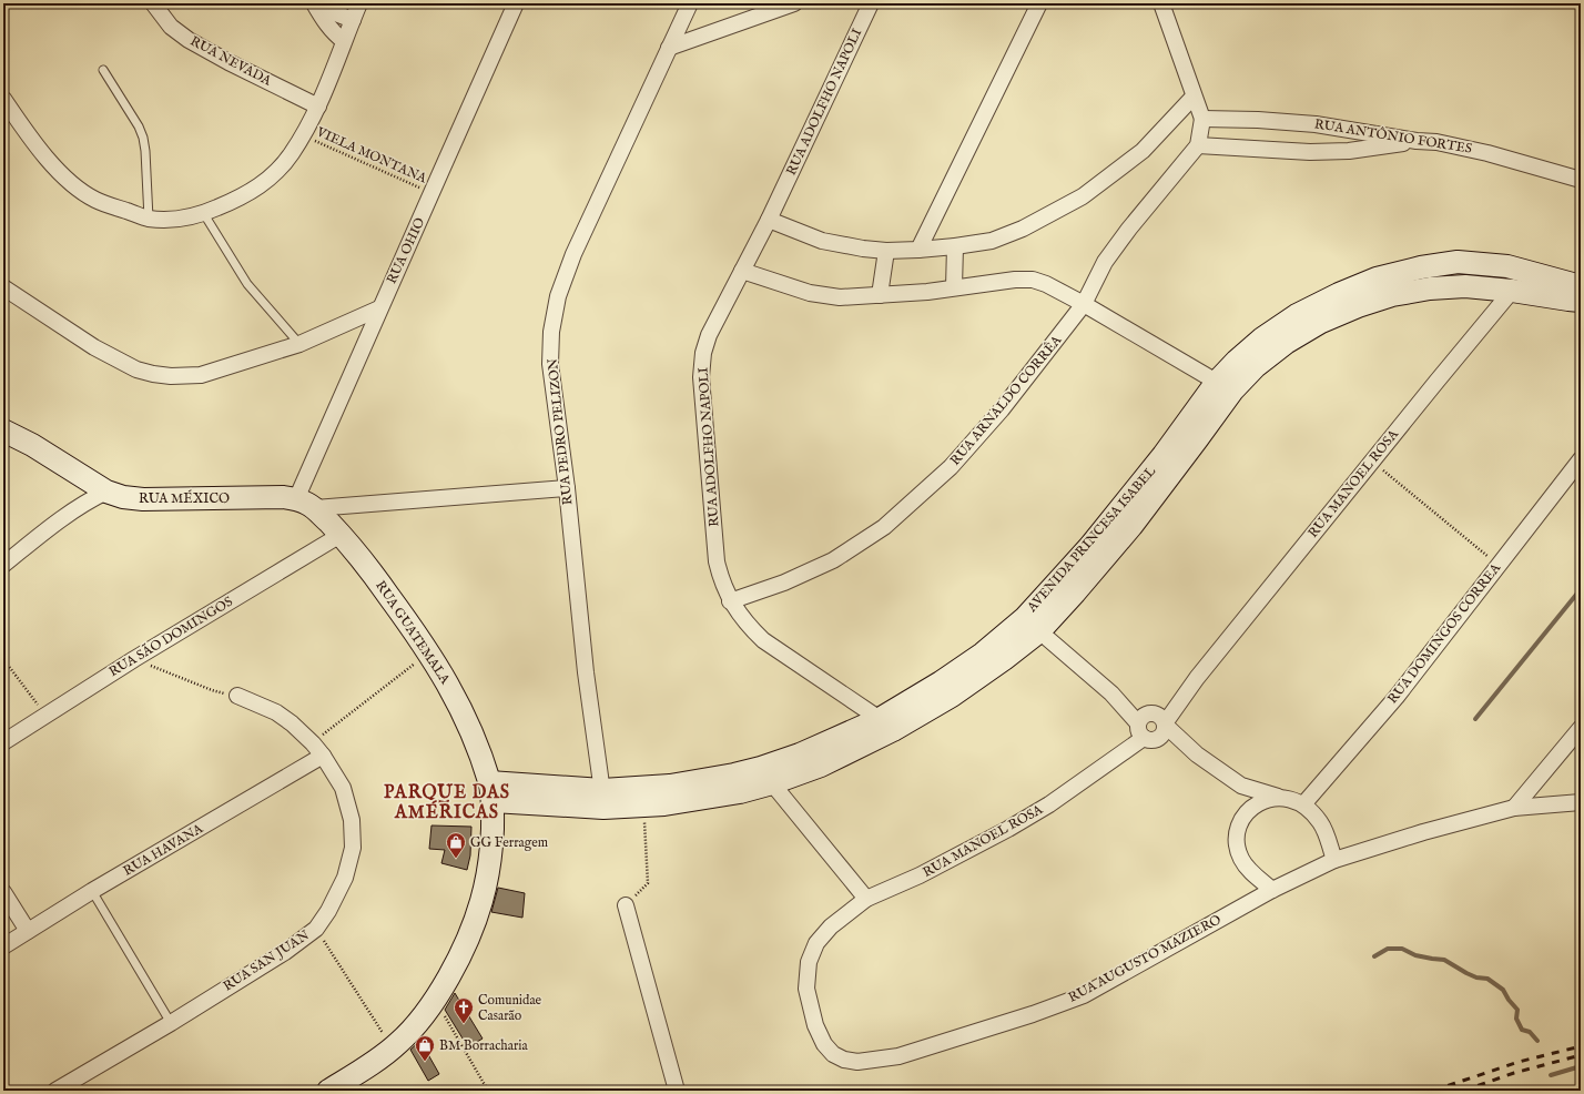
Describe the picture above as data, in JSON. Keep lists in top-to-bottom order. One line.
{"streets":{"main road":["RUA MÉXICO","AVENIDA PRINCESA ISABEL","RUA GUATEMALA"],"street":["RUA NEVADA","RUA ADOLFHO NAPOLI","RUA ANTÔNIO FORTES","RUA OHIO","RUA ARNALDO CORRÊA","RUA PEDRO PELIZON","RUA MANOEL ROSA","RUA DOMINGOS CORREA","RUA SÃO DOMINGOS","RUA HAVANA","RUA AUGUSTO MAZIERO","RUA SAN JUAN"],"path":["VIELA MONTANA"]},"crossings":[["RUA ADOLFHO NAPOLI","RUA ARNALDO CORRÊA"],["RUA ADOLFHO NAPOLI","AVENIDA PRINCESA ISABEL"],["VIELA MONTANA","RUA OHIO"],["RUA OHIO","RUA MÉXICO"],["RUA OHIO","RUA GUATEMALA"],["RUA PEDRO PELIZON","RUA MÉXICO"],["RUA PEDRO PELIZON","AVENIDA PRINCESA ISABEL"],["RUA MANOEL ROSA","AVENIDA PRINCESA ISABEL"],["RUA MANOEL ROSA","RUA AUGUSTO MAZIERO"],["RUA MÉXICO","RUA GUATEMALA"],["AVENIDA PRINCESA ISABEL","RUA GUATEMALA"],["RUA GUATEMALA","RUA SÃO DOMINGOS"],["RUA DOMINGOS CORREA","RUA AUGUSTO MAZIERO"],["RUA HAVANA","RUA SAN JUAN"]],"districts":["PARQUE DAS AMÉRICAS"],"places":{"shop":["GG Ferragem","BM Borracharia"],"church":["Comunidae Casarão"]}}
